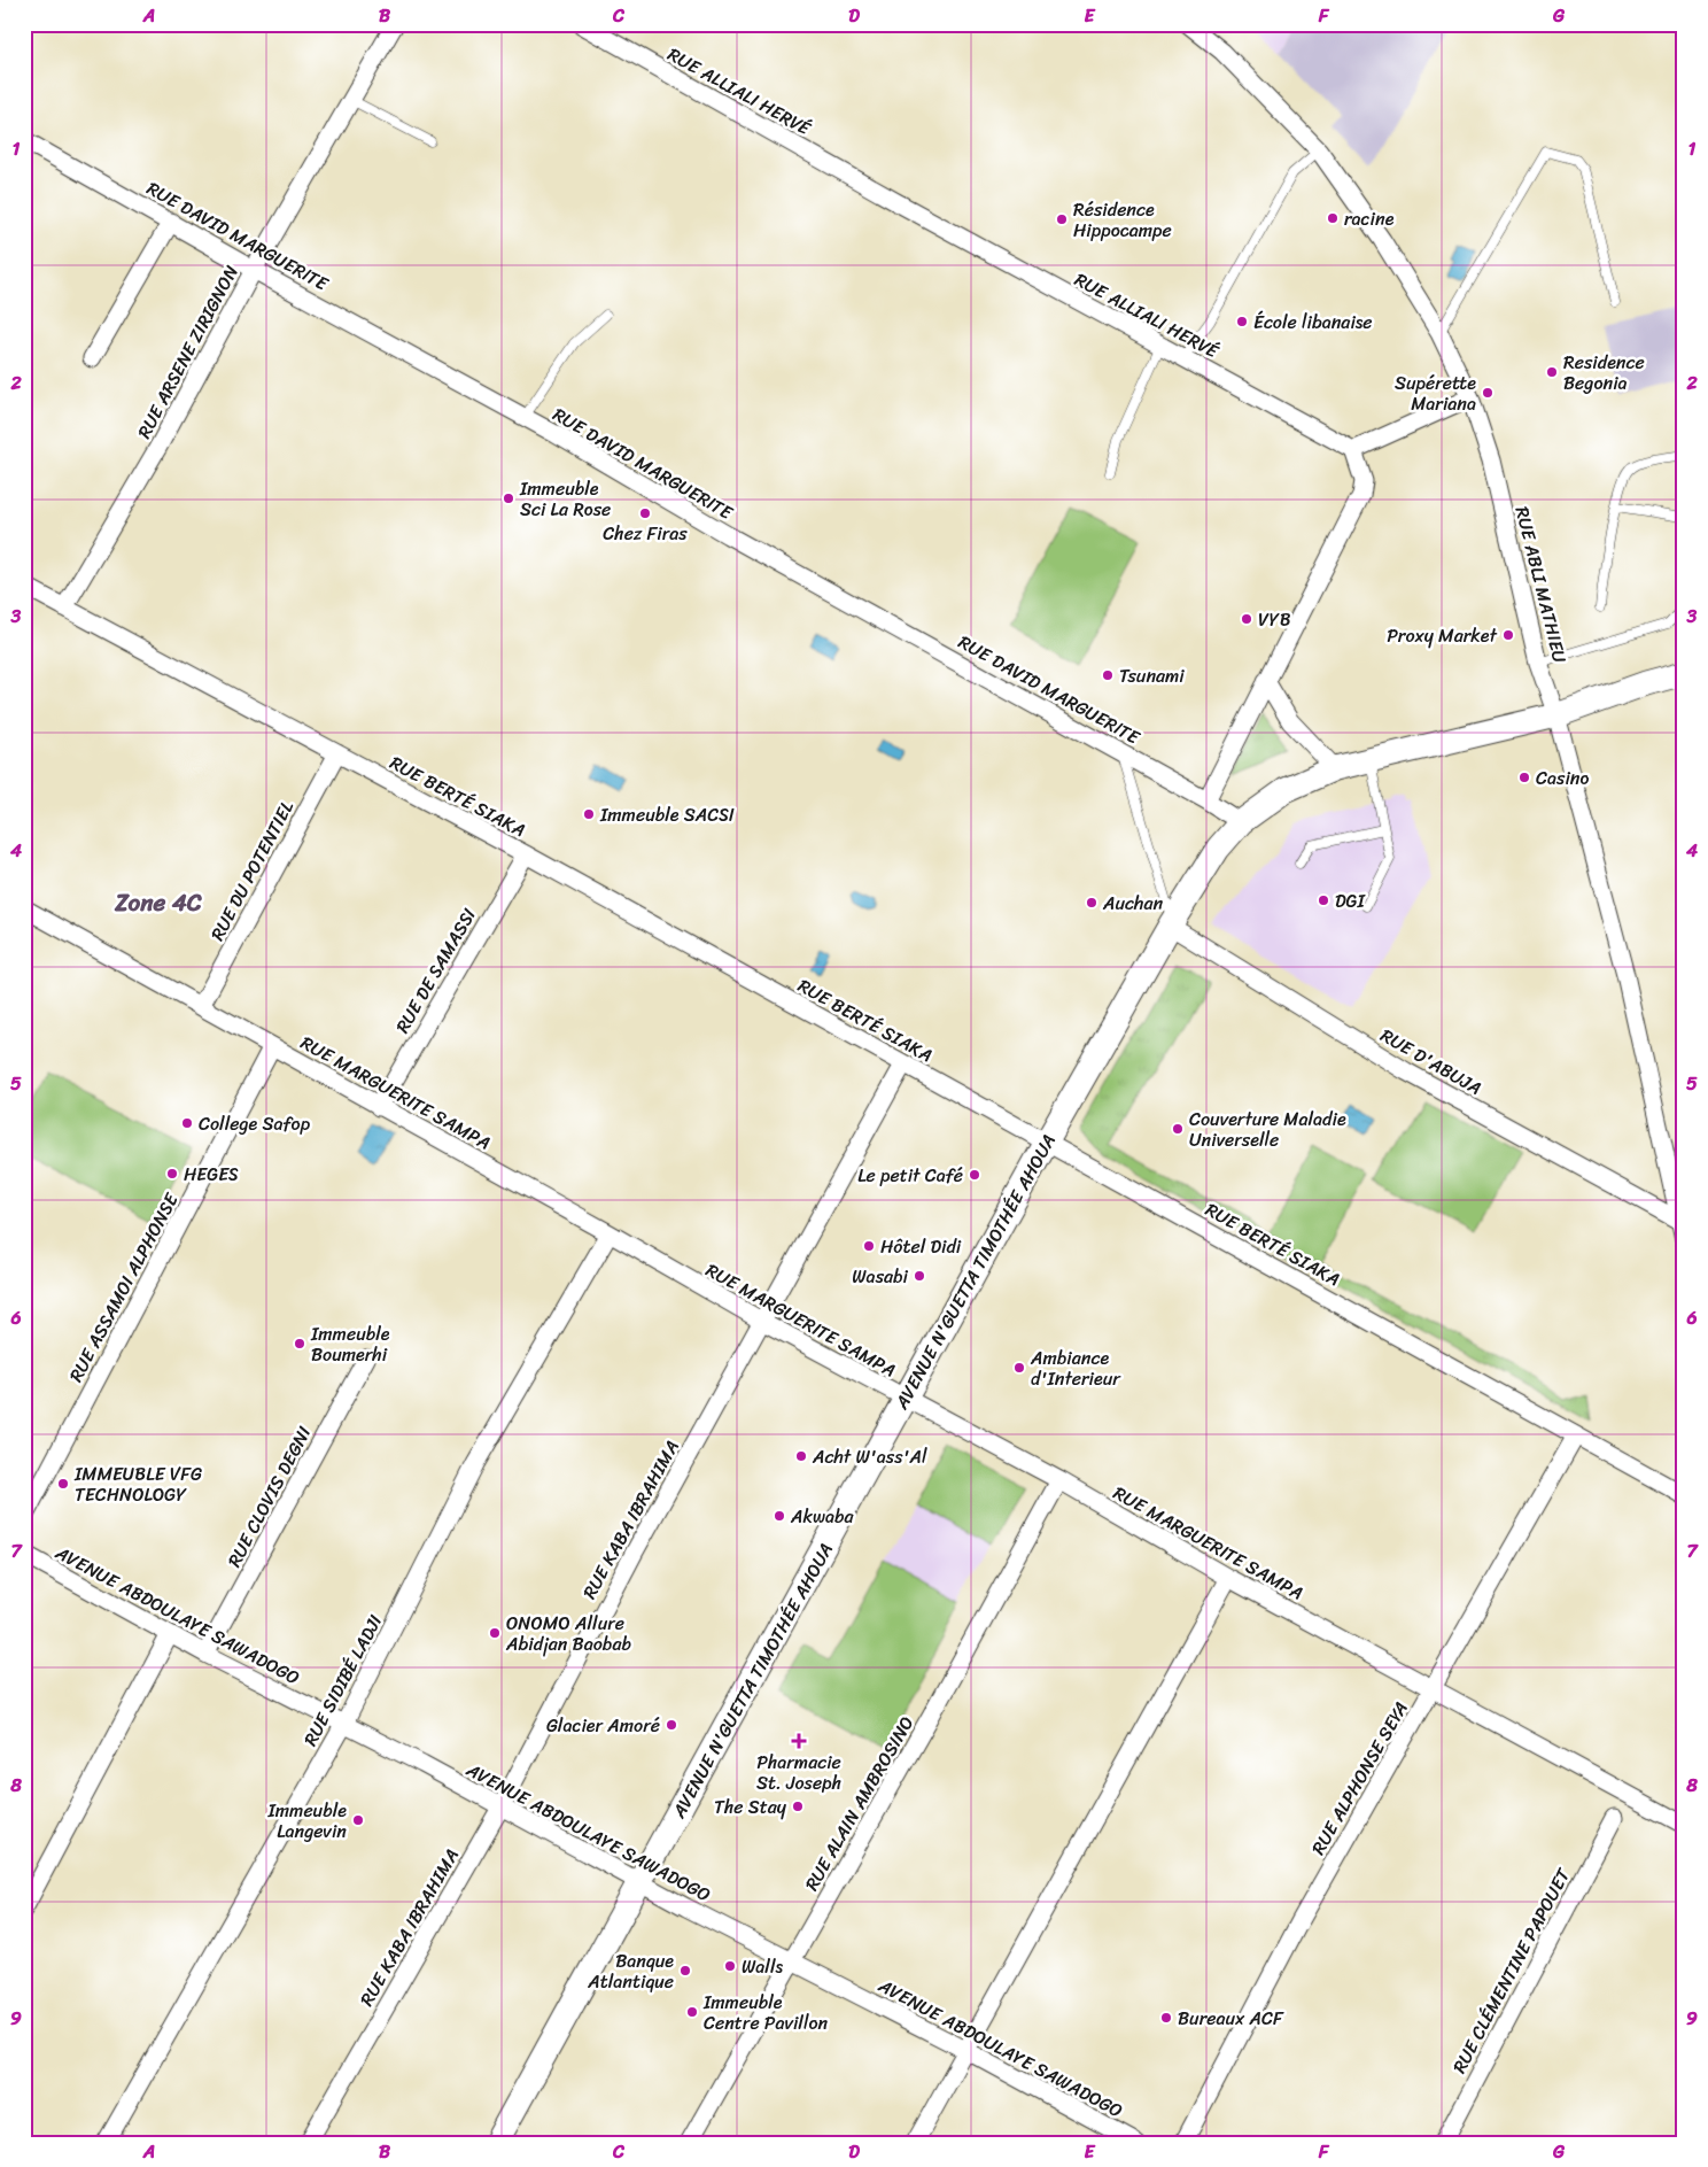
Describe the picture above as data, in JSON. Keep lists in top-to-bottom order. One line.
{"streets":{"street":["RUE ALLIALI HERVÉ","RUE DAVID MARGUERITE","RUE ARSENE ZIRIGNON","RUE ABLI MATHIEU","RUE BERTÉ SIAKA","RUE DU POTENTIEL","RUE DE SAMASSI","RUE D'ABUJA","RUE MARGUERITE SAMPA","AVENUE N'GUETTA TIMOTHÉE AHOUA","RUE ASSAMOI ALPHONSE","RUE CLOVIS DEGNI","RUE KABA IBRAHIMA","AVENUE ABDOULAYE SAWADOGO","RUE SIDIBÉ LADJI","RUE ALPHONSE SEYA","RUE ALAIN AMBROSINO","RUE CLÉMENTINE PAPOUET"]},"crossings":[["RUE DAVID MARGUERITE","RUE ARSENE ZIRIGNON"],["RUE DAVID MARGUERITE","AVENUE N'GUETTA TIMOTHÉE AHOUA"],["RUE ARSENE ZIRIGNON","RUE BERTÉ SIAKA"],["RUE ABLI MATHIEU","RUE D'ABUJA"],["RUE ABLI MATHIEU","AVENUE N'GUETTA TIMOTHÉE AHOUA"],["RUE BERTÉ SIAKA","RUE DU POTENTIEL"],["RUE BERTÉ SIAKA","RUE DE SAMASSI"],["RUE BERTÉ SIAKA","AVENUE N'GUETTA TIMOTHÉE AHOUA"],["RUE BERTÉ SIAKA","RUE KABA IBRAHIMA"],["RUE BERTÉ SIAKA","RUE ALPHONSE SEYA"],["RUE DU POTENTIEL","RUE MARGUERITE SAMPA"],["RUE DE SAMASSI","RUE MARGUERITE SAMPA"],["RUE D'ABUJA","AVENUE N'GUETTA TIMOTHÉE AHOUA"],["RUE MARGUERITE SAMPA","AVENUE N'GUETTA TIMOTHÉE AHOUA"],["RUE MARGUERITE SAMPA","RUE ASSAMOI ALPHONSE"],["RUE MARGUERITE SAMPA","RUE KABA IBRAHIMA"],["RUE MARGUERITE SAMPA","RUE SIDIBÉ LADJI"],["RUE MARGUERITE SAMPA","RUE ALPHONSE SEYA"],["RUE MARGUERITE SAMPA","RUE ALAIN AMBROSINO"],["AVENUE N'GUETTA TIMOTHÉE AHOUA","AVENUE ABDOULAYE SAWADOGO"],["RUE CLOVIS DEGNI","AVENUE ABDOULAYE SAWADOGO"],["RUE KABA IBRAHIMA","AVENUE ABDOULAYE SAWADOGO"],["AVENUE ABDOULAYE SAWADOGO","RUE SIDIBÉ LADJI"],["AVENUE ABDOULAYE SAWADOGO","RUE ALAIN AMBROSINO"]],"districts":["Zone 4C"],"places":{"other":["racine","Résidence Hippocampe","École libanaise","Residence Begonia","Supérette Mariana","Immeuble Sci La Rose","Chez Firas","VYB","Proxy Market","Tsunami","Casino","Immeuble SACSI","DGI","Auchan","College Safop","Couverture Maladie Universelle","HEGES","Le petit Café","Hôtel Didi","Wasabi","Immeuble Boumerhi","Ambiance d'Interieur","Acht W'ass'Al","IMMEUBLE VFG TECHNOLOGY","Akwaba","ONOMO Allure Abidjan Baobab","Glacier Amoré","The Stay","Immeuble Langevin","Walls","Banque Atlantique","Immeuble Centre Pavillon","Bureaux ACF"],"health":["Pharmacie St. Joseph"]},"grid":{"columns":["A","B","C","D","E","F","G"],"rows":["1","2","3","4","5","6","7","8","9"]}}
